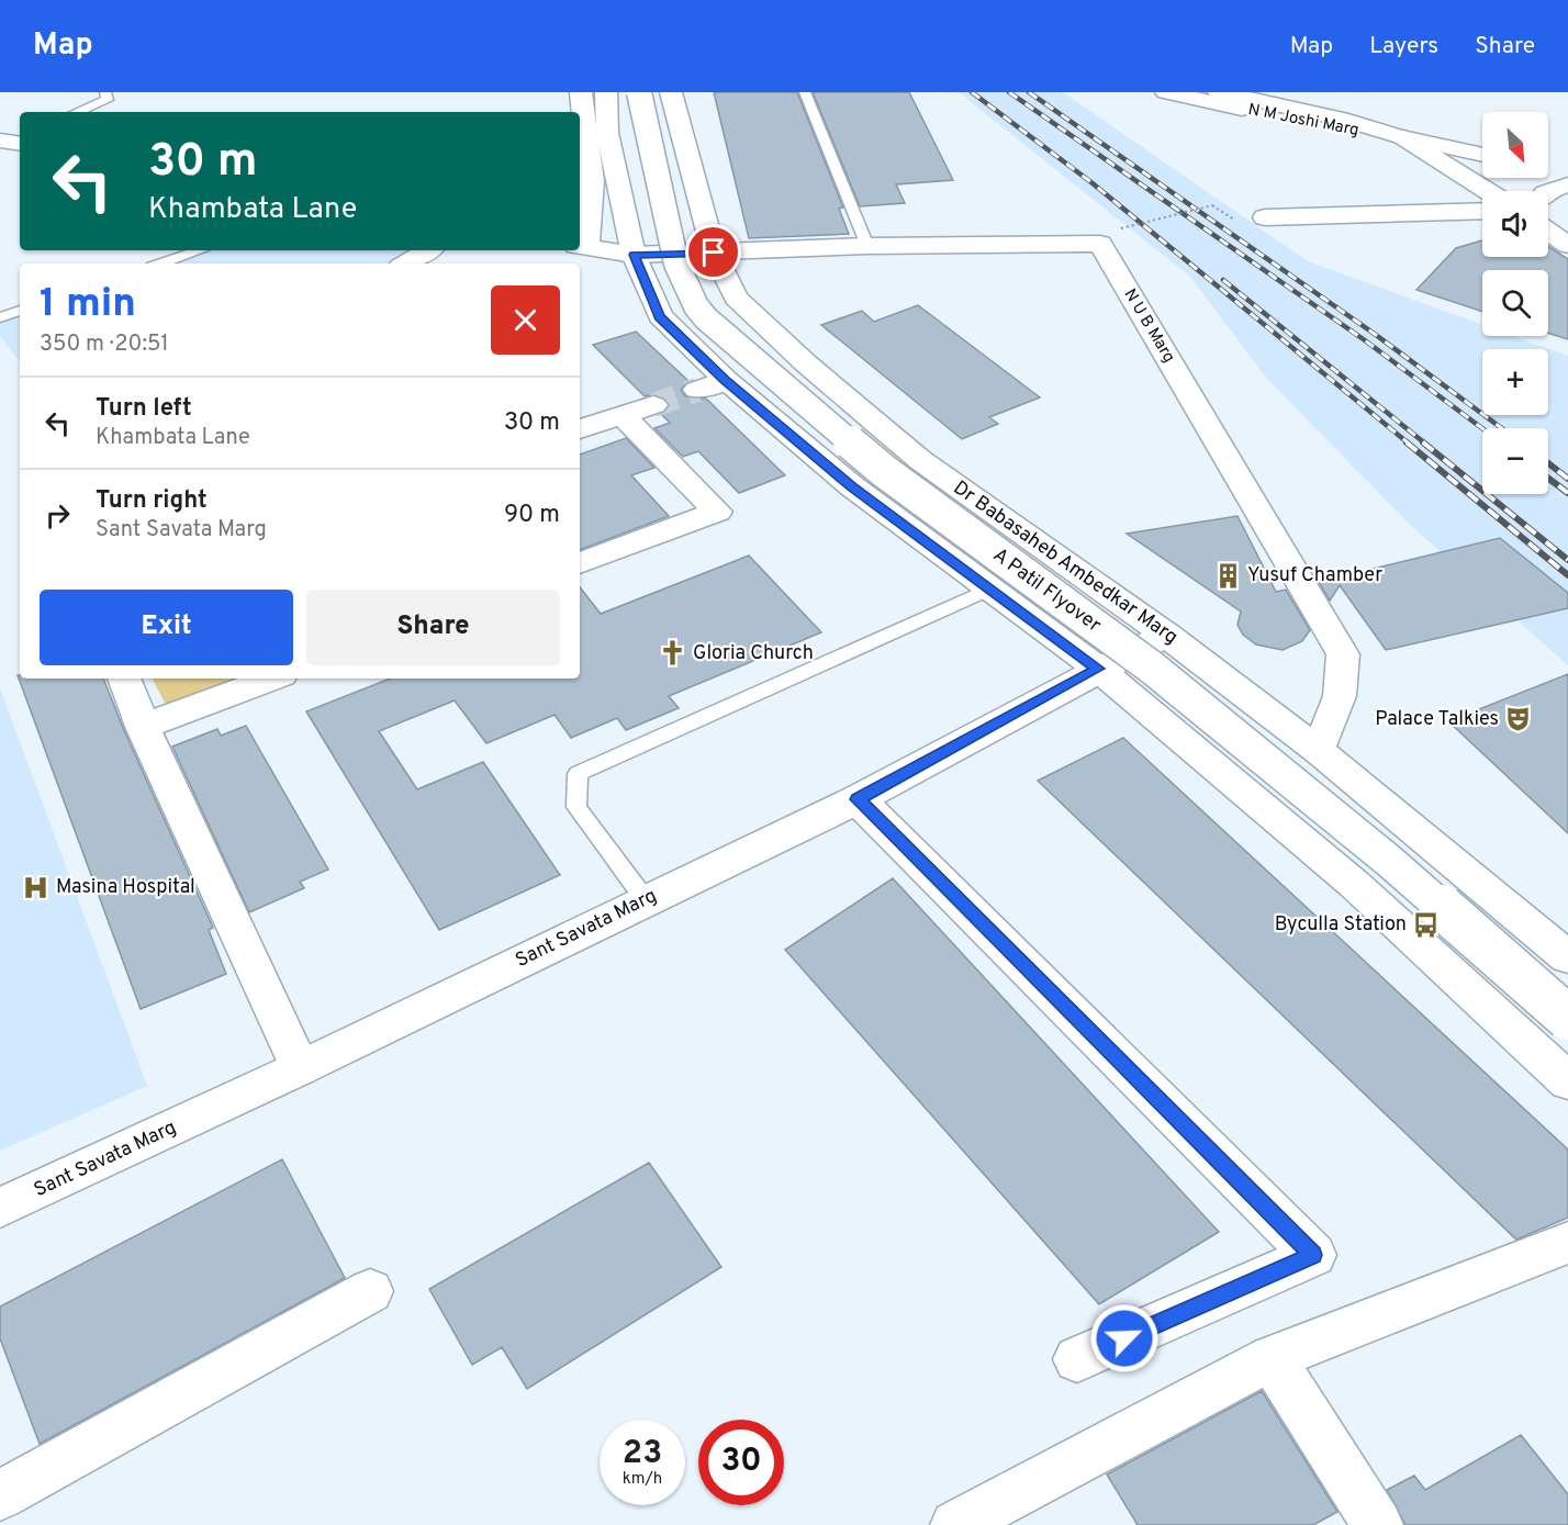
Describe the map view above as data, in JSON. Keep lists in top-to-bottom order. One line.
{"streets":{"main road":["N M Joshi Marg","N U B Marg","Dr Babasaheb Ambedkar Marg","A Patil Flyover","Sant Savata Marg"]},"crossings":[["N U B Marg","Dr Babasaheb Ambedkar Marg"],["Dr Babasaheb Ambedkar Marg","Sant Savata Marg"]],"places":{"building":["Yusuf Chamber"],"church":["Gloria Church"],"theatre":["Palace Talkies"],"hospital":["Masina Hospital"],"bus stop":["Byculla Station"]},"north":"bottom right","page":{"header":"Map","nav":["Map","Layers","Share"],"map_buttons":["+","−"],"turn":["30 m","Khambata Lane"],"heading":["1 min","350 m · 20:51"],"list":[{"name":"Turn left","note":"Khambata Lane","value":"30 m"},{"name":"Turn right","note":"Sant Savata Marg","value":"90 m"}],"buttons":["Exit","Share"],"speed":"23 km/h","limit":"30"}}
